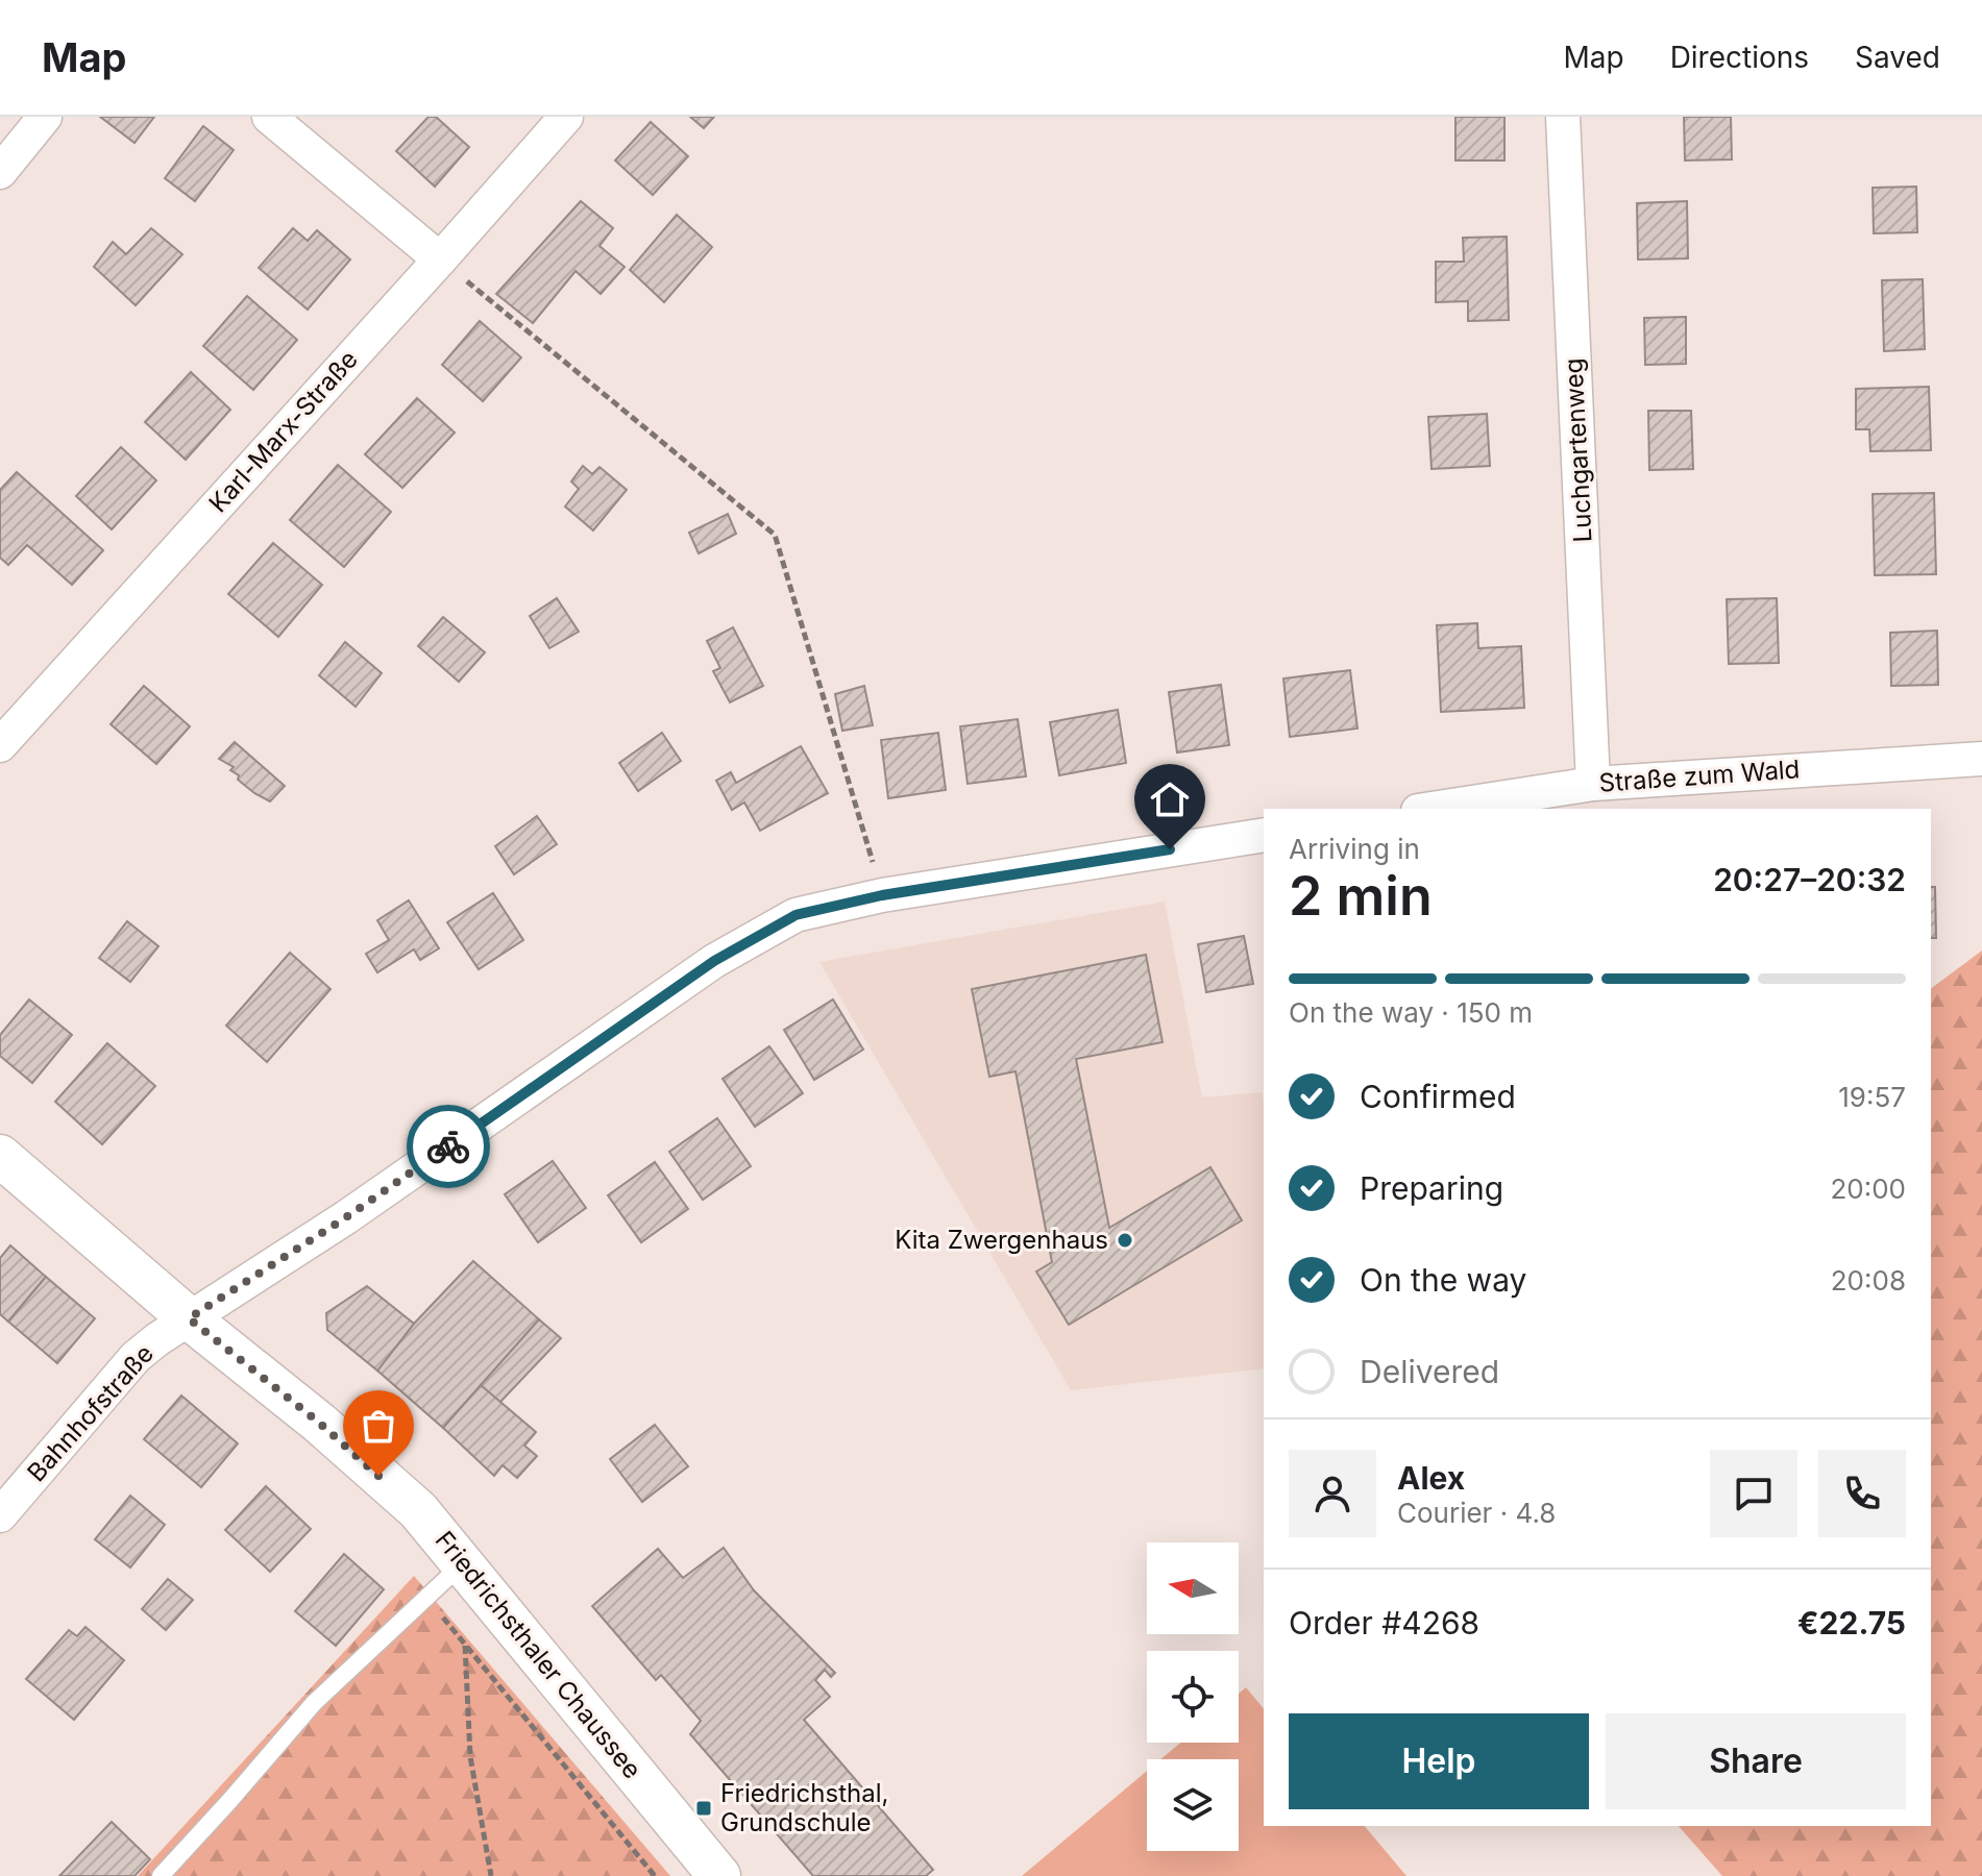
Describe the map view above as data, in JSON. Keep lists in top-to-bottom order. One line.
{"streets":{"street":["Karl-Marx-Straße","Luchgartenweg","Straße zum Wald","Bahnhofstraße","Friedrichsthaler Chaussee"]},"crossings":[["Luchgartenweg","Straße zum Wald"],["Bahnhofstraße","Friedrichsthaler Chaussee"]],"places":{"other":["Kita Zwergenhaus"],"transit":["Friedrichsthal, Grundschule"]},"north":"left","page":{"header":"Map","nav":["Map","Directions","Saved"],"heading":["2 min","Arriving in","20:27–20:32"],"panel":["Alex","Courier · 4.8","Order #4268","€22.75"],"bar":"On the way · 150 m","list":[["Confirmed","19:57"],["Preparing","20:00"],["On the way","20:08"],"Delivered"],"buttons":["Help","Share"]}}
